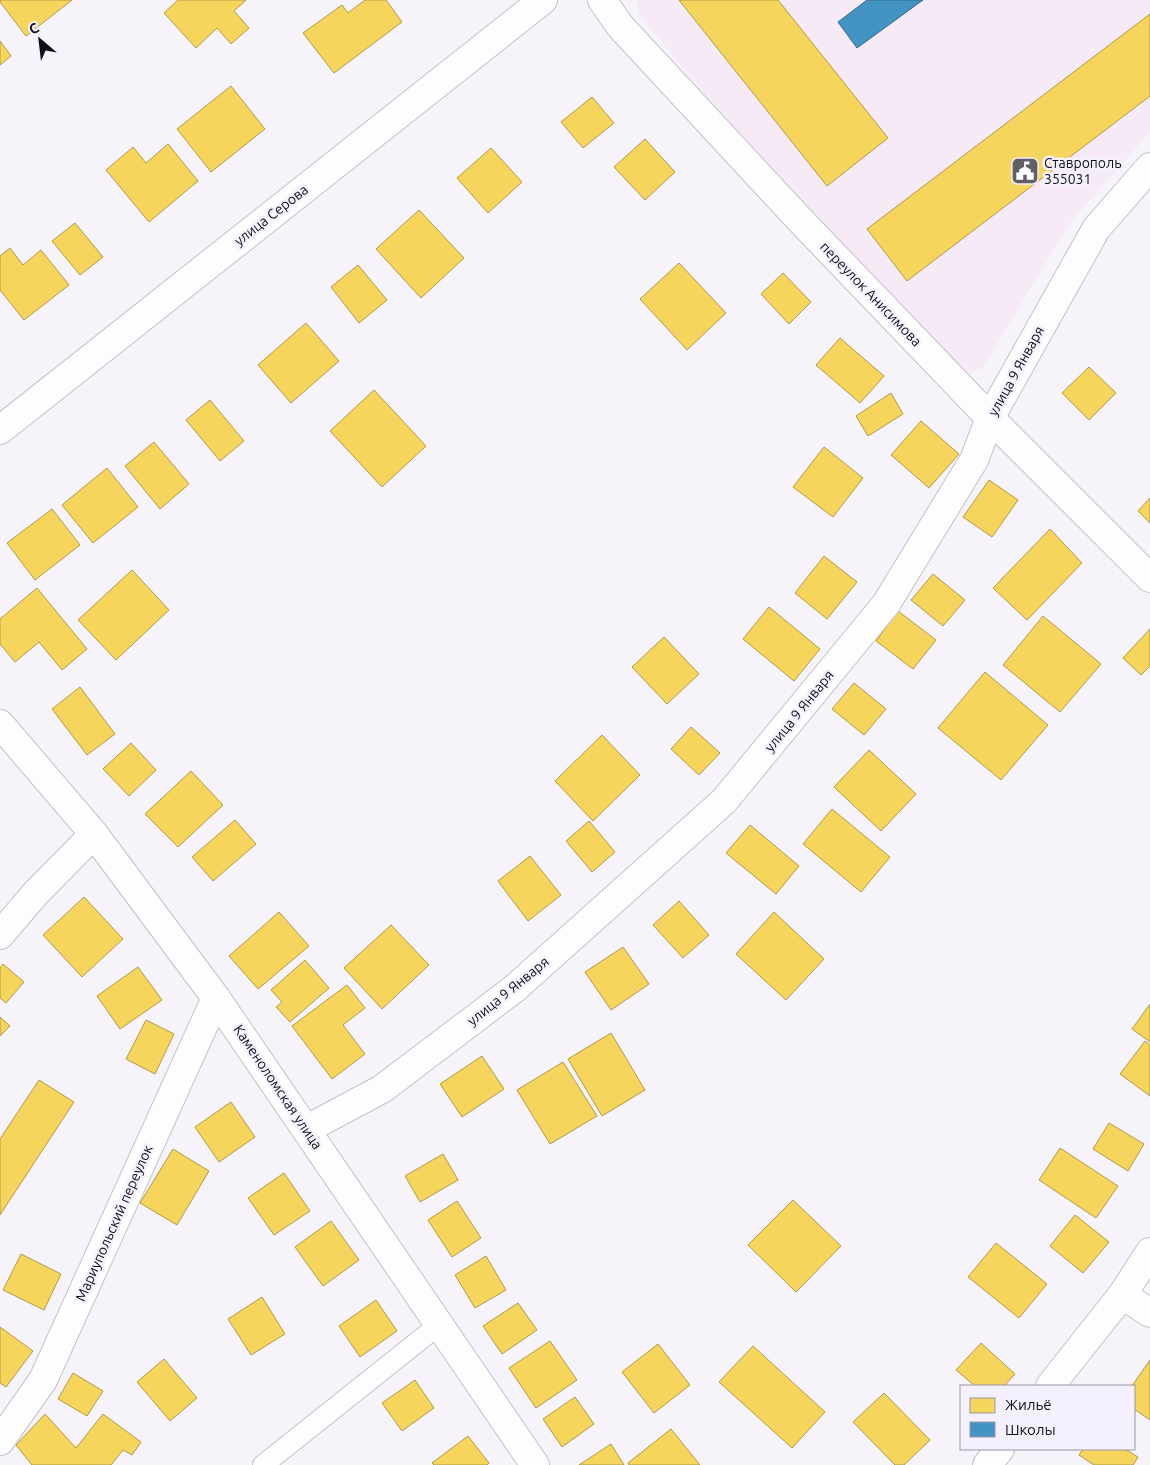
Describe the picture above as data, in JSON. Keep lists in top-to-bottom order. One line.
{"streets":{"street":["улица Серова","переулок Анисимова","улица 9 Января","Каменоломская улица","Мариупольский переулок"]},"crossings":[["переулок Анисимова","улица 9 Января"],["улица 9 Января","Каменоломская улица"],["Каменоломская улица","Мариупольский переулок"]],"places":{"public building":["Ставрополь 355031"]},"legend":["Жильё","Школы"],"north":"top left"}
